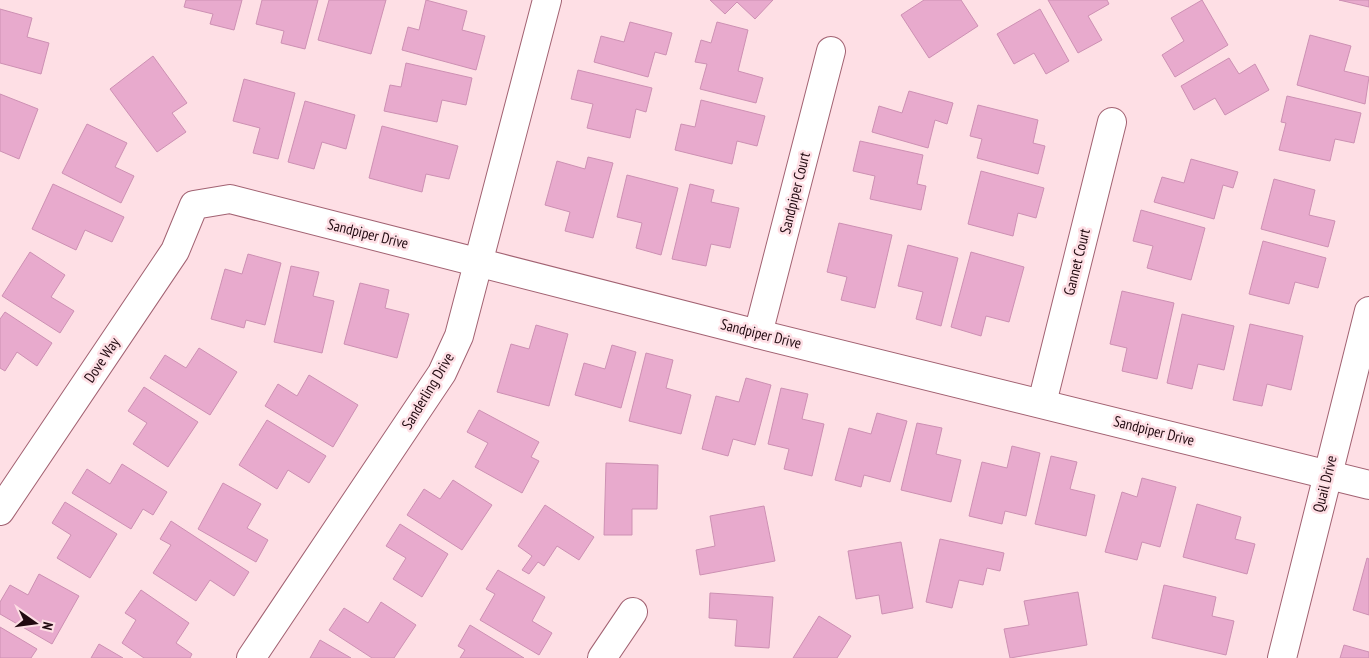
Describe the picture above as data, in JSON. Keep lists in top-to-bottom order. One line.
{"streets":{"street":["Sandpiper Court","Sandpiper Drive","Gannet Court","Dove Way","Sanderling Drive","Quail Drive"]},"crossings":[["Sandpiper Court","Sandpiper Drive"],["Sandpiper Drive","Gannet Court"],["Sandpiper Drive","Dove Way"],["Sandpiper Drive","Sanderling Drive"],["Sandpiper Drive","Quail Drive"]],"north":"right"}
